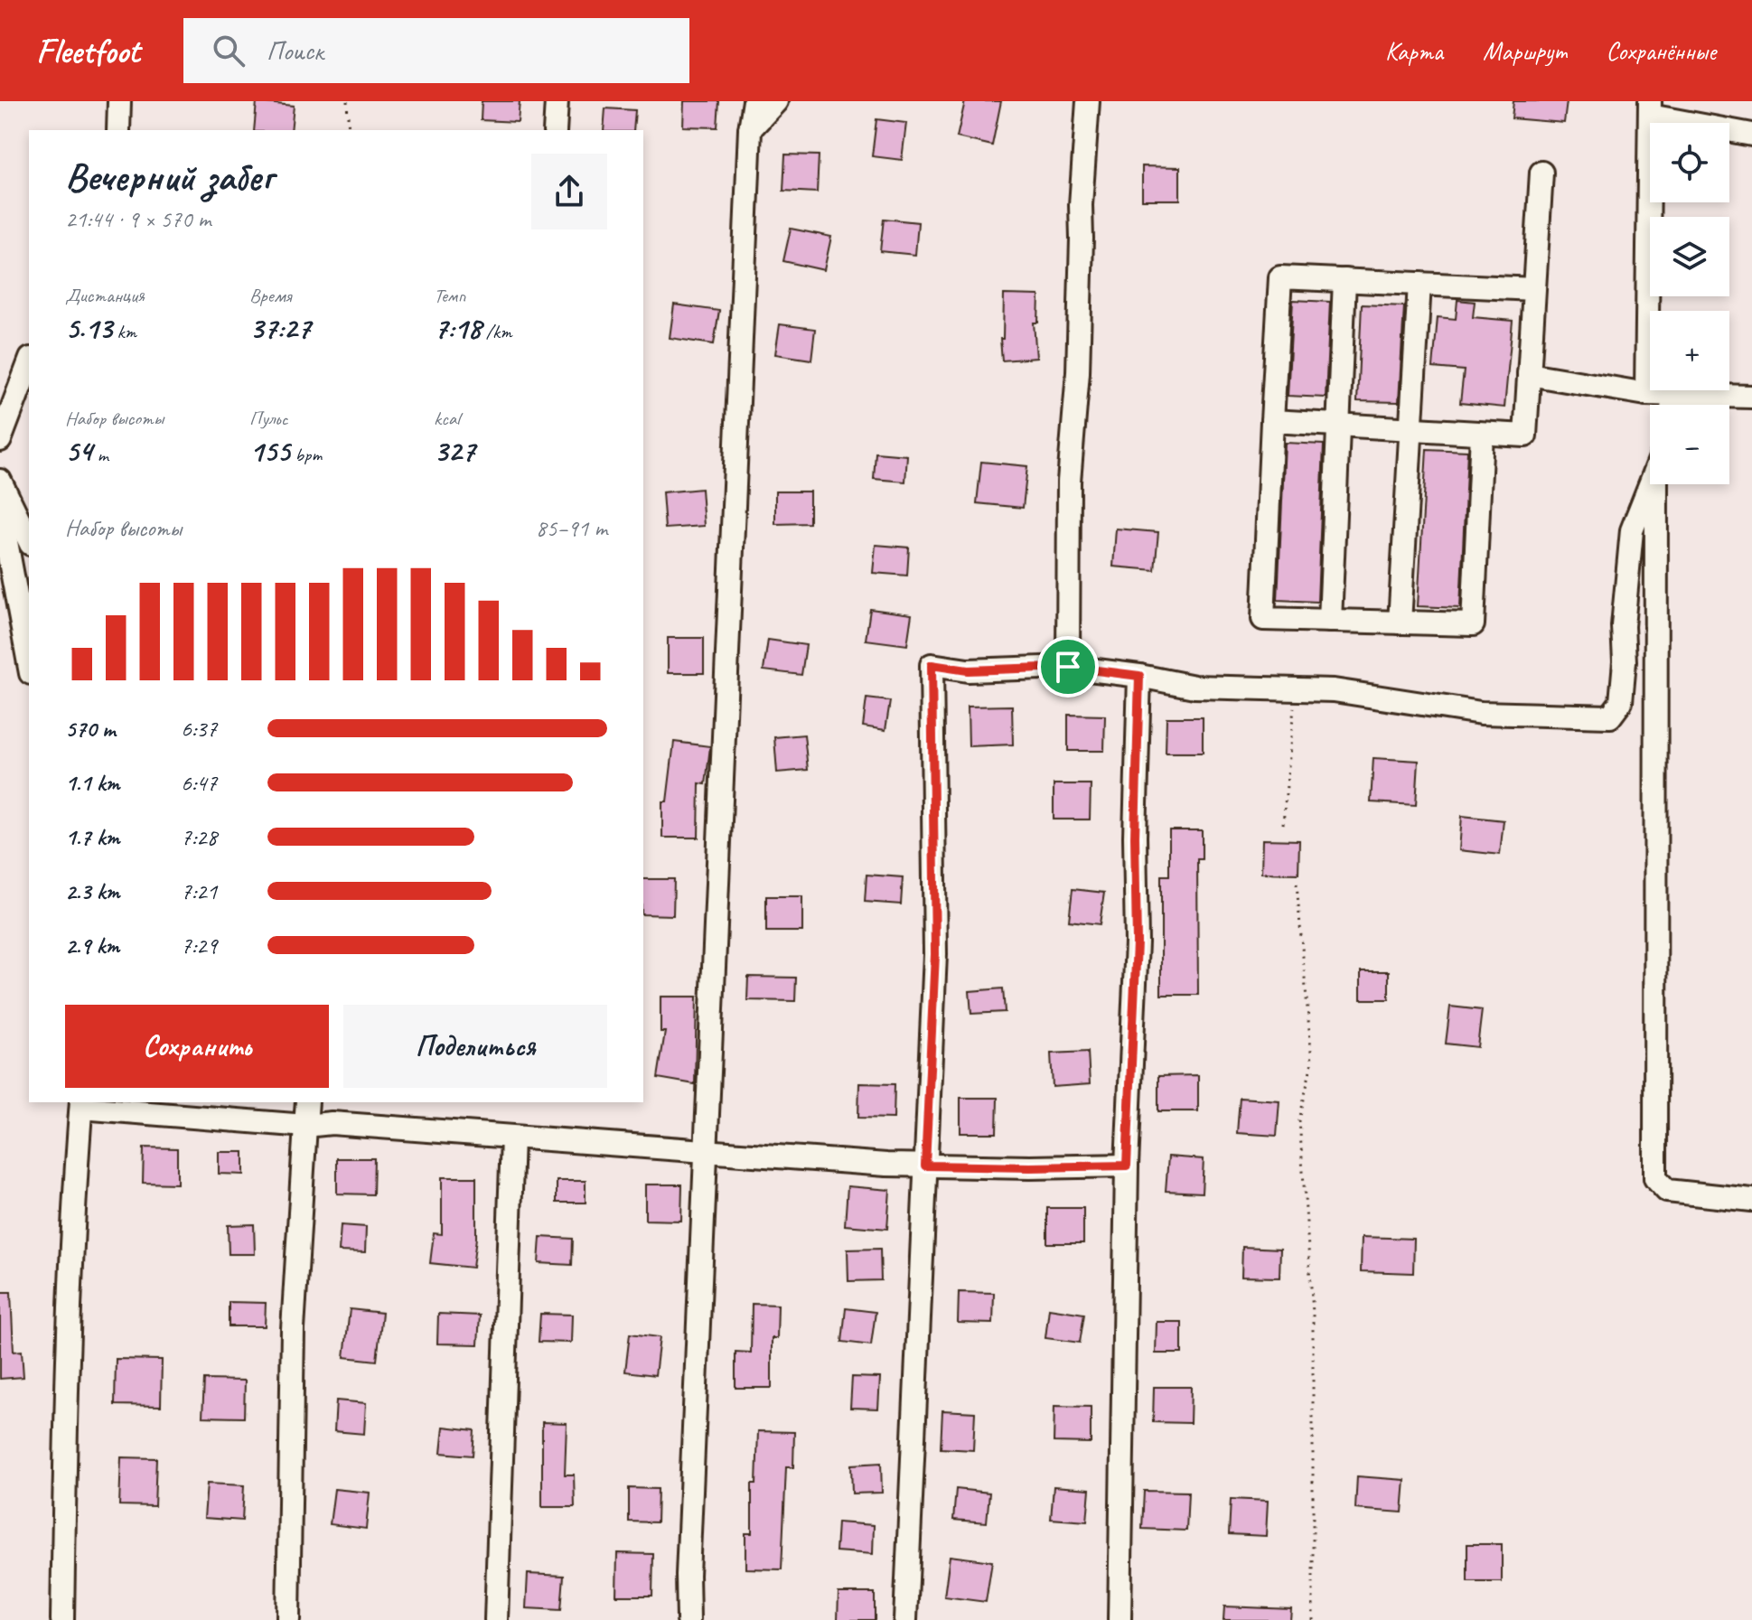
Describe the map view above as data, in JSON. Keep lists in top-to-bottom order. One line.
{"page":{"header":"Fleetfoot","search":"Поиск","nav":["Карта","Маршрут","Сохранённые"],"map_buttons":["+","−"],"heading":["Вечерний забег","21:44 · 9 × 570 m"],"stats":[["Дистанция","5.13 km"],["Время","37:27"],["Темп","7:18 /km"],["Набор высоты","54 m"],["Пульс","155 bpm"],["kcal","327"]],"chart":["Набор высоты","85–91 m"],"list":[{"name":"570 m","note":"6:37"},{"name":"1.1 km","note":"6:47"},{"name":"1.7 km","note":"7:28"},{"name":"2.3 km","note":"7:21"},{"name":"2.9 km","note":"7:29"}],"buttons":["Сохранить","Поделиться"]}}
